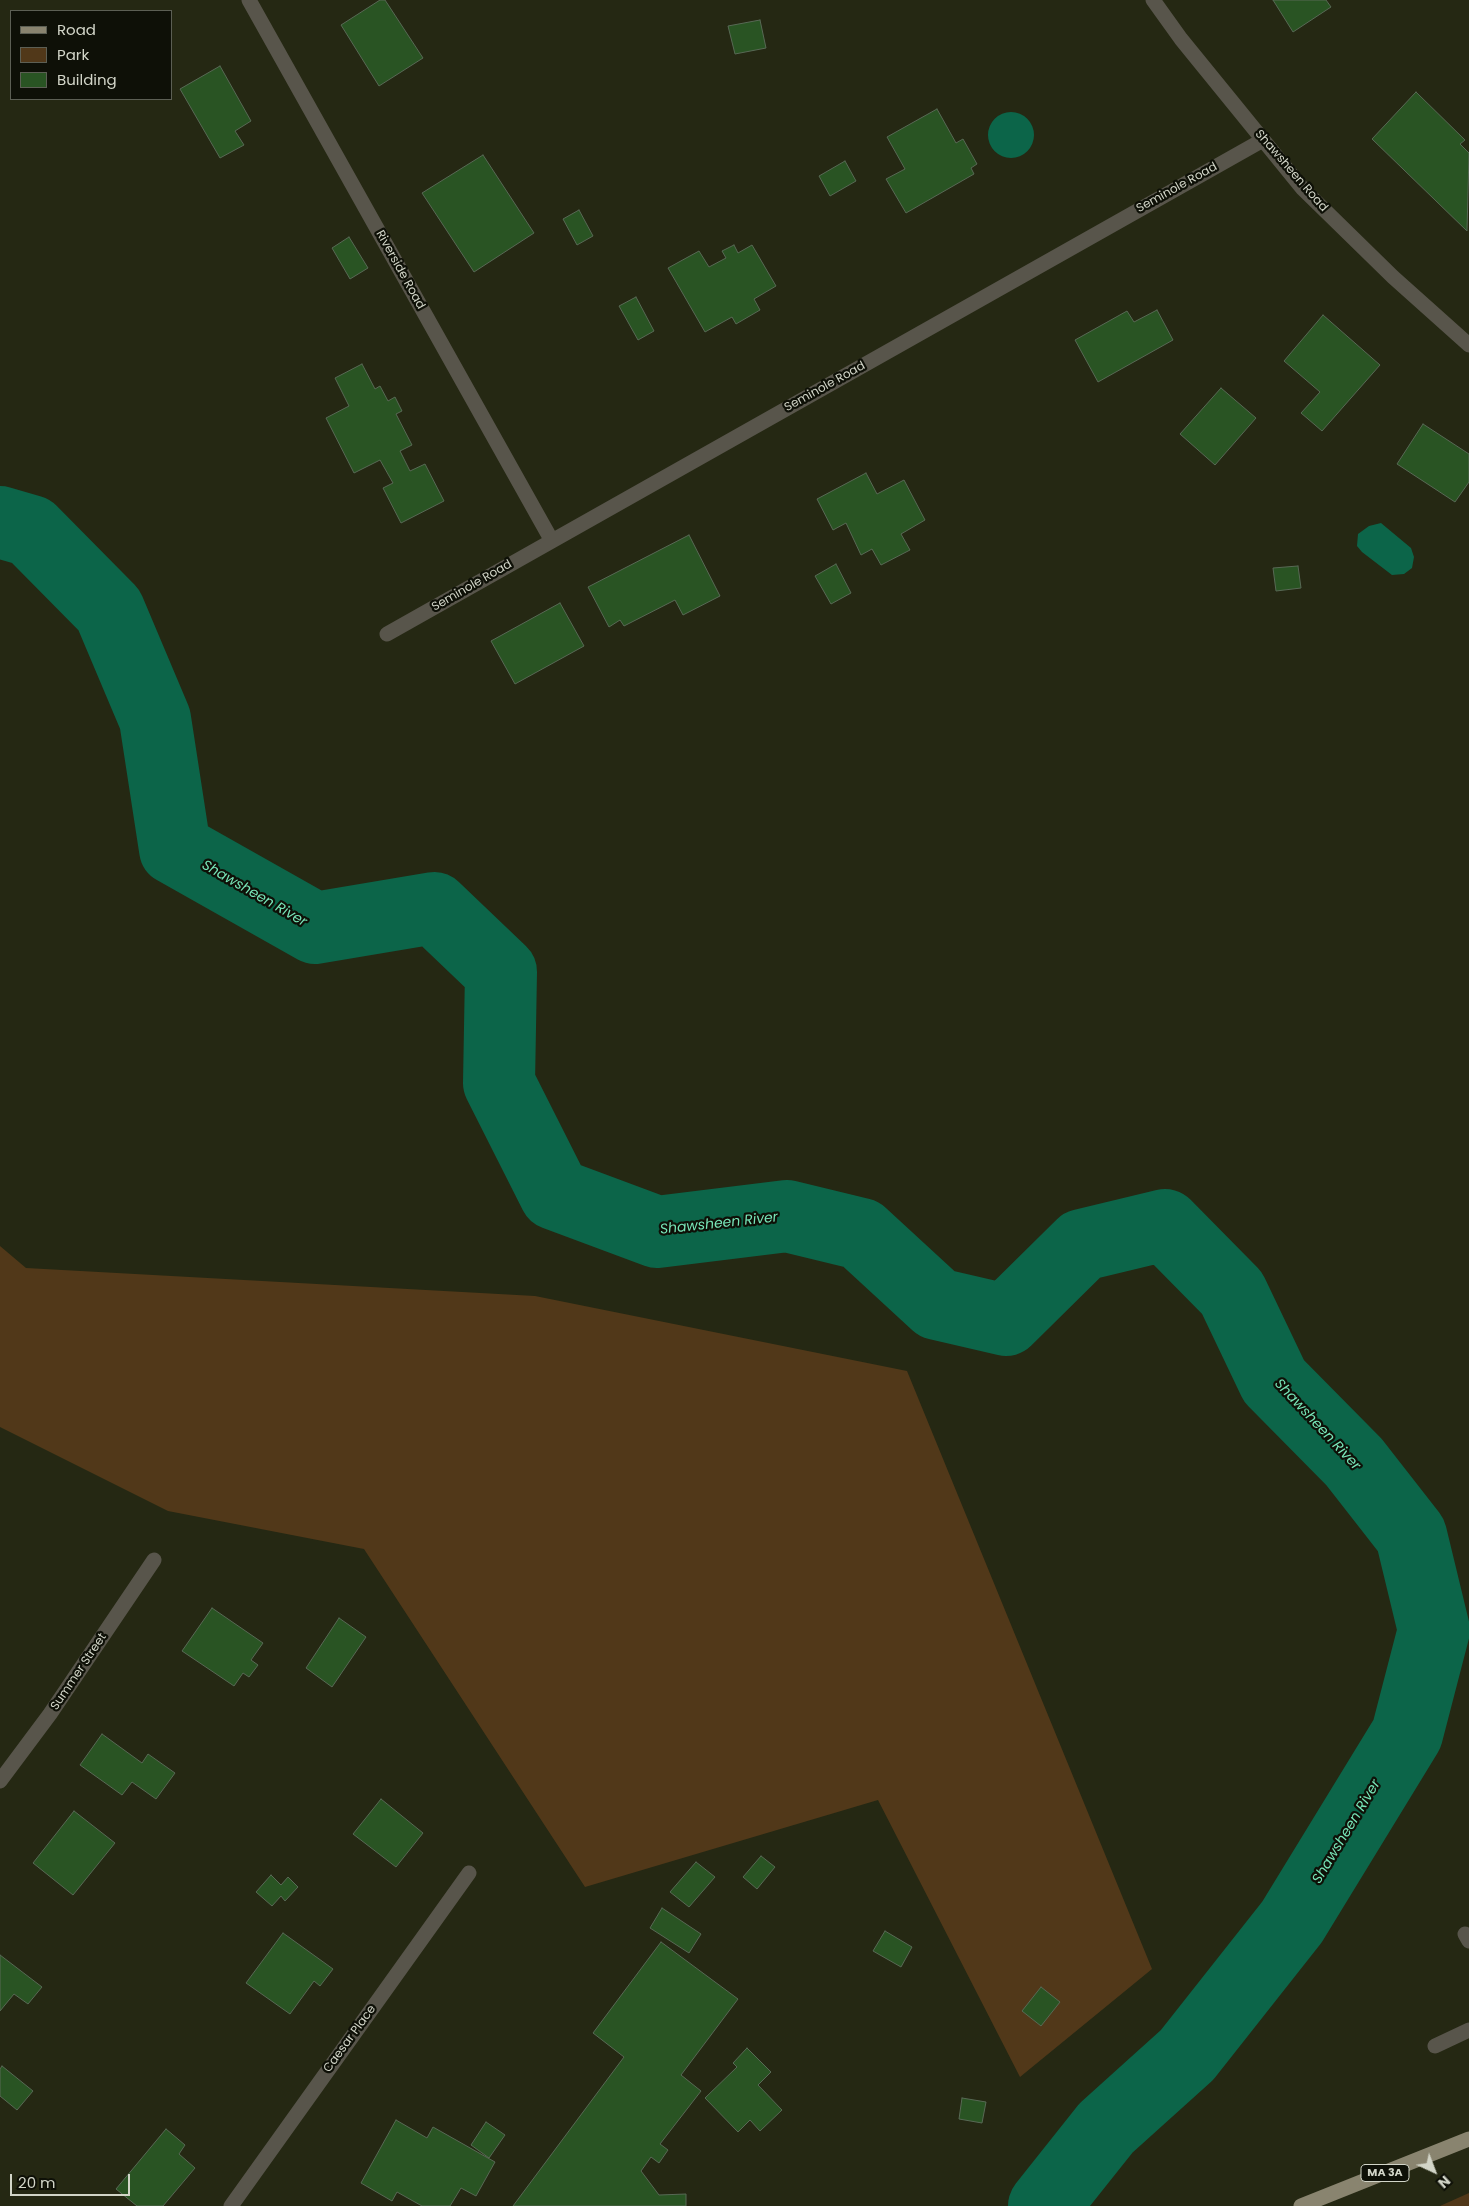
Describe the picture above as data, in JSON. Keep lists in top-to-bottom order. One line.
{"streets":{"main road":["MA 3A"],"street":["Shawsheen Road","Seminole Road","Riverside Road","Summer Street","Caesar Place"]},"crossings":[["Shawsheen Road","Seminole Road"],["Seminole Road","Riverside Road"]],"water":["Shawsheen River"],"legend":["Road","Park","Building"],"scale_bar":"20 m","north":"bottom right"}
